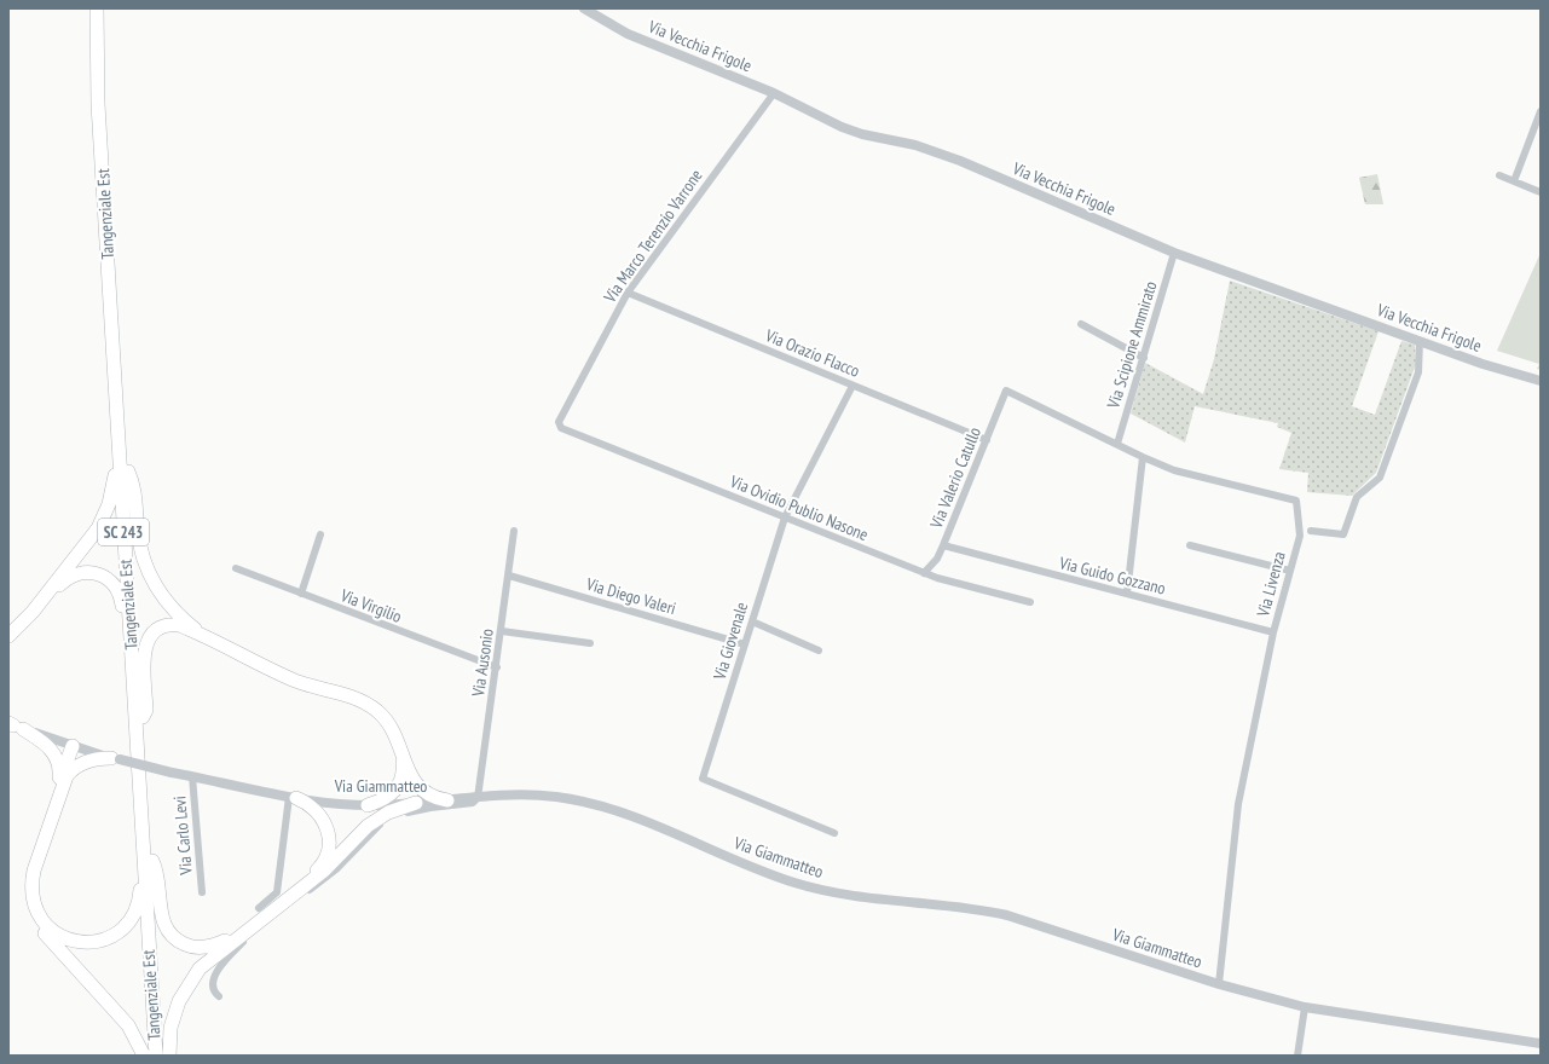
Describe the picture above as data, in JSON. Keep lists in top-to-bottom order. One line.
{"streets":{"highway":["Tangenziale Est","SC 243"],"street":["Via Vecchia Frigole","Via Marco Terenzio Varrone","Via Scipione Ammirato","Via Orazio Flacco","Via Valerio Catullo","Via Ovidio Publio Nasone","Via Guido Gozzano","Via Livenza","Via Diego Valeri","Via Virgilio","Via Giovenale","Via Ausonio","Via Giammatteo","Via Carlo Levi"]},"crossings":[["Via Vecchia Frigole","Via Marco Terenzio Varrone"],["Via Vecchia Frigole","Via Scipione Ammirato"],["Via Marco Terenzio Varrone","Via Orazio Flacco"],["Via Marco Terenzio Varrone","Via Ovidio Publio Nasone"],["Via Scipione Ammirato","Via Livenza"],["Via Orazio Flacco","Via Valerio Catullo"],["Via Orazio Flacco","Via Giovenale"],["Via Valerio Catullo","Via Ovidio Publio Nasone"],["Via Valerio Catullo","Via Guido Gozzano"],["Via Valerio Catullo","Via Livenza"],["Via Ovidio Publio Nasone","Via Giovenale"],["Via Guido Gozzano","Via Livenza"],["Via Livenza","Via Giammatteo"],["Via Diego Valeri","Via Giovenale"],["Via Diego Valeri","Via Ausonio"],["Via Virgilio","Via Ausonio"],["Via Ausonio","Via Giammatteo"],["Via Giammatteo","Via Carlo Levi"]]}
